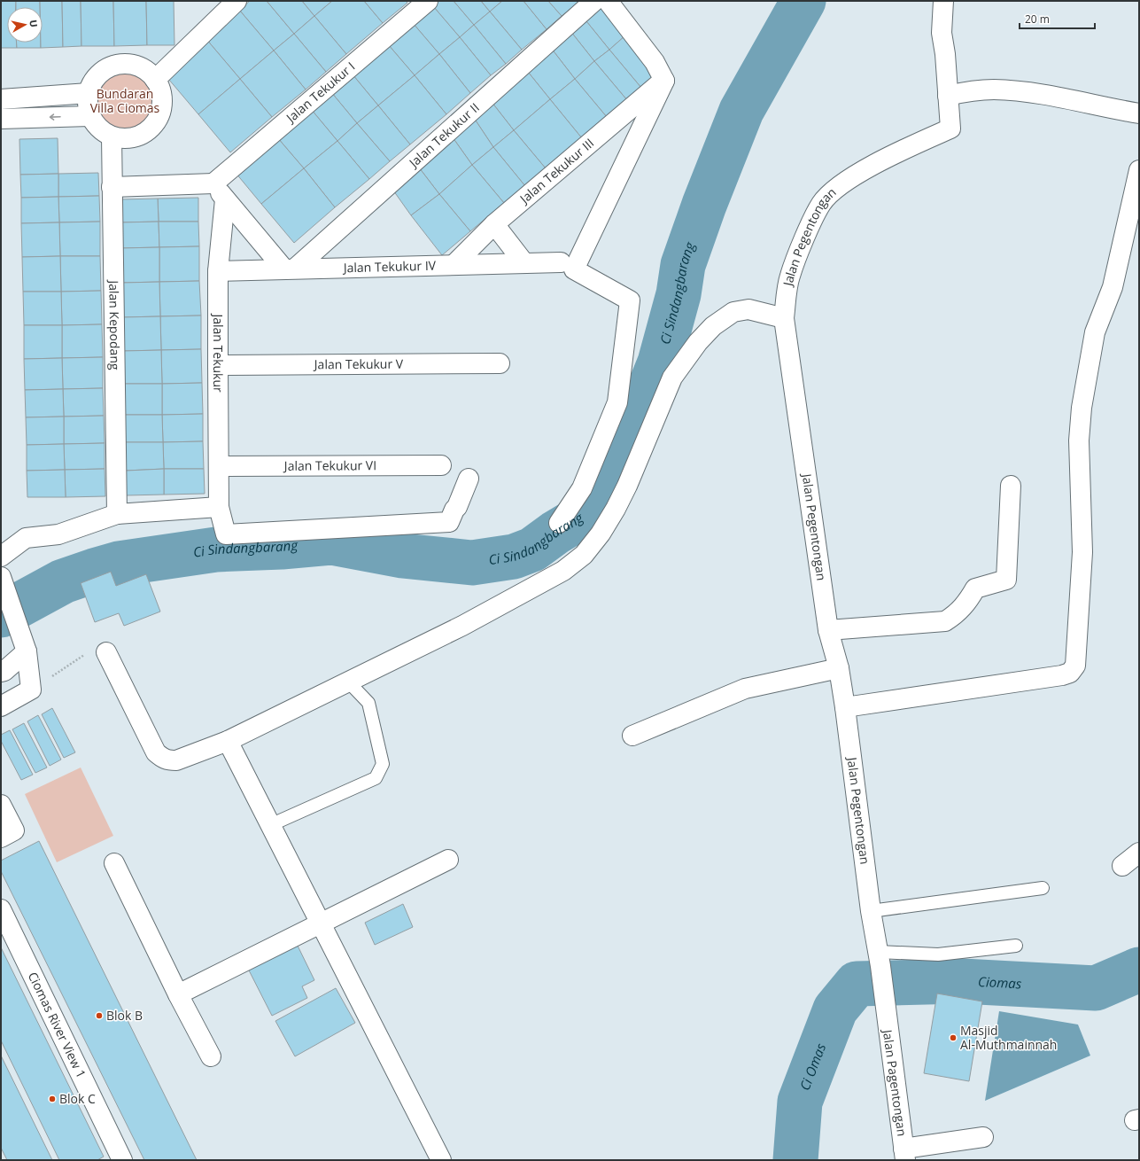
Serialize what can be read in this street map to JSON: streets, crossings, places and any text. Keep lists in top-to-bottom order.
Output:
{
  "streets": {
    "street": [
      "Jalan Tekukur I",
      "Jalan Tekukur II",
      "Jalan Tekukur III",
      "Jalan Pegentongan",
      "Jalan Tekukur IV",
      "Jalan Kepodang",
      "Jalan Tekukur",
      "Jalan Tekukur V",
      "Jalan Tekukur VI",
      "Ciomas River View 1",
      "Jalan Pagentongan"
    ]
  },
  "crossings": [
    ["Jalan Tekukur II", "Jalan Tekukur IV"],
    ["Jalan Tekukur III", "Jalan Tekukur IV"],
    ["Jalan Pegentongan", "Jalan Pagentongan"],
    ["Jalan Tekukur IV", "Jalan Tekukur"],
    ["Jalan Tekukur", "Jalan Tekukur V"],
    ["Jalan Tekukur", "Jalan Tekukur VI"]
  ],
  "water": ["Ci Sindangbarang", "Ciomas", "Ci Omas"],
  "parks": ["Bundaran Villa Ciomas"],
  "places": ["Blok B", "Masjid Al-Muthmainnah", "Blok C"],
  "scale_bar": "20 m",
  "north": "right"
}
